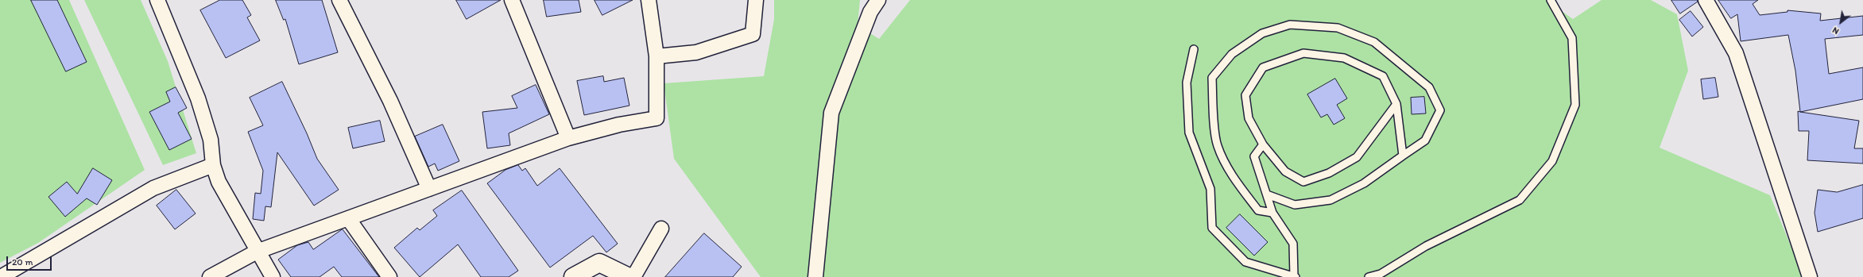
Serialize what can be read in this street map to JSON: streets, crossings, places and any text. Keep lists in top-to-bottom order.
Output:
{
  "scale_bar": "20 m",
  "north": "bottom left"
}
